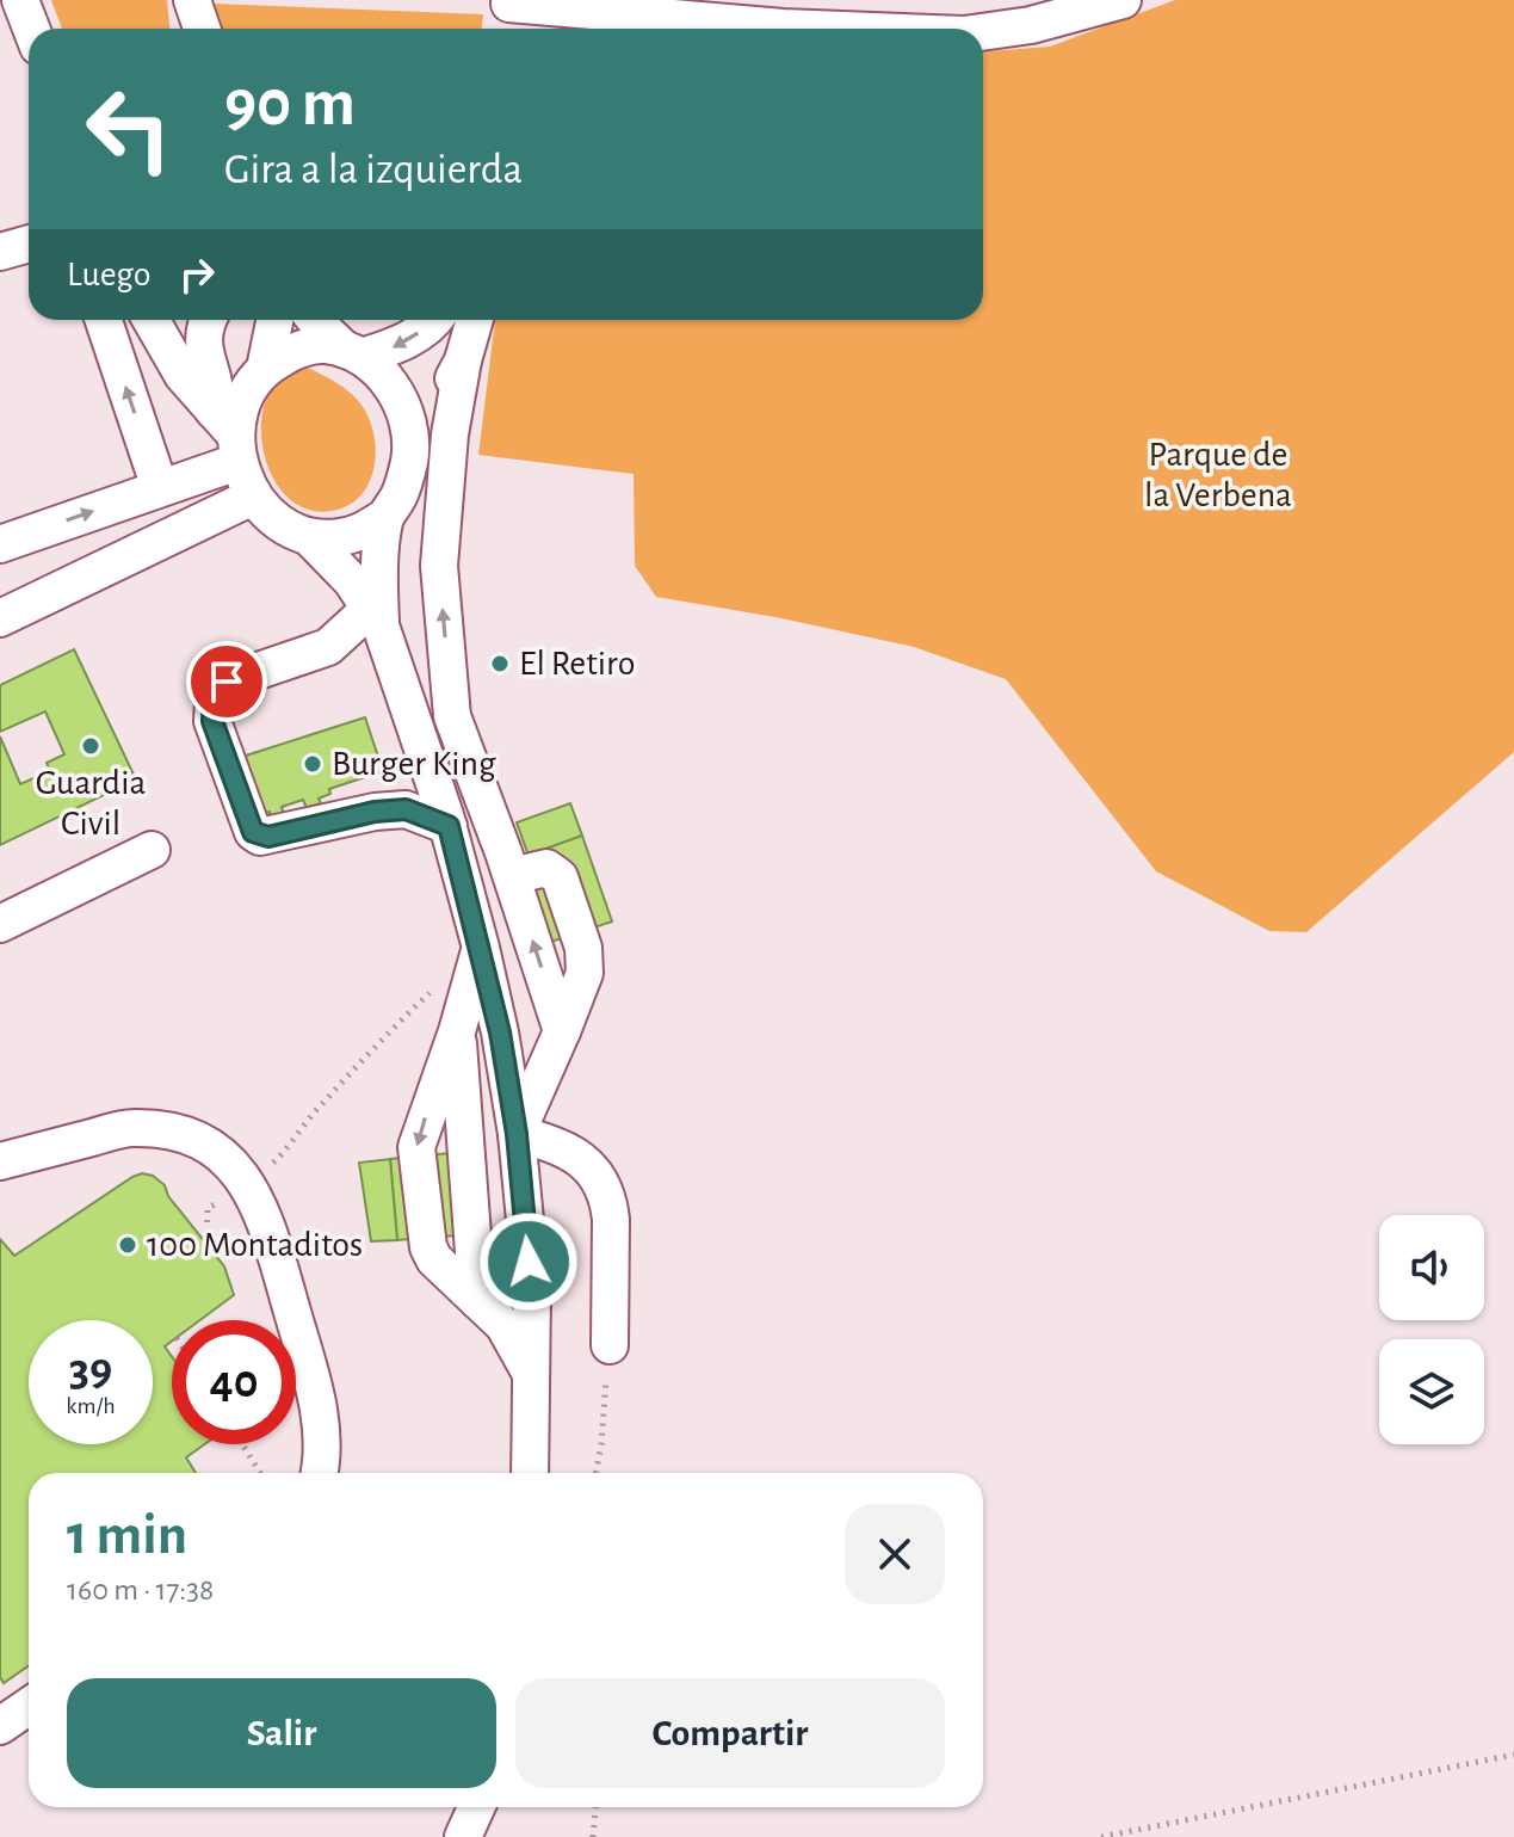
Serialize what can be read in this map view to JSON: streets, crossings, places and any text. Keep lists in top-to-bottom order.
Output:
{
  "parks": ["Parque de la Verbena"],
  "places": [
    "El Retiro",
    "Guardia Civil",
    "Burger King",
    "100 Montaditos"
  ],
  "page": {
    "turn": ["90 m", "Gira a la izquierda"],
    "then": "Luego",
    "speed": "39 km/h",
    "limit": "40",
    "heading": ["1 min", "160 m · 17:38"],
    "buttons": ["Salir", "Compartir"]
  }
}
